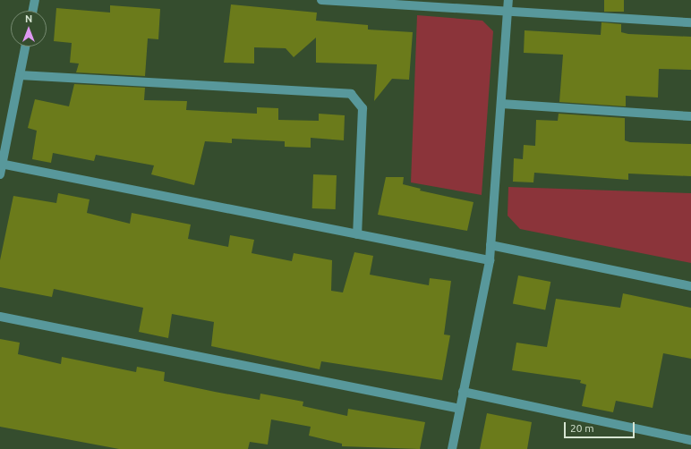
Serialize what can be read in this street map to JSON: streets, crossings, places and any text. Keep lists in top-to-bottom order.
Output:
{
  "scale_bar": "20 m",
  "north": "top"
}
